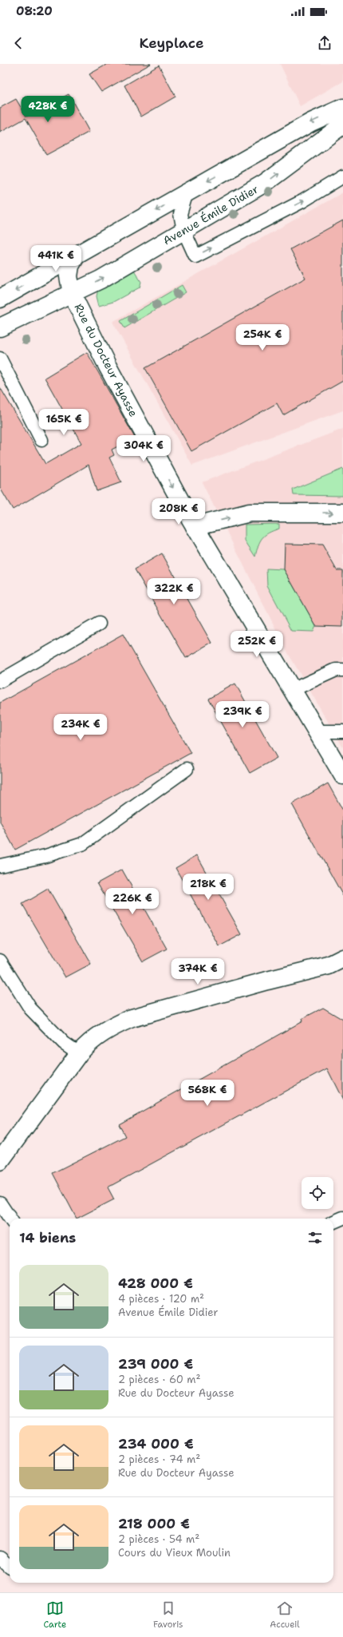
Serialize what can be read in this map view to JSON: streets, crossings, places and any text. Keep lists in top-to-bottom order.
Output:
{
  "streets": {
    "street": ["Avenue Émile Didier", "Rue du Docteur Ayasse"]
  },
  "crossings": [
    ["Avenue Émile Didier", "Rue du Docteur Ayasse"]
  ],
  "one_way": ["Rue du Docteur Ayasse"],
  "page": {
    "status": "08:20",
    "header": "Keyplace",
    "price": [
      "428K €",
      "441K €",
      "254K €",
      "165K €",
      "304K €",
      "208K €",
      "322K €",
      "252K €",
      "239K €",
      "234K €",
      "218K €",
      "226K €",
      "374K €",
      "568K €"
    ],
    "heading": "14 biens",
    "list": [
      {
        "name": "428 000 €",
        "note": "4 pièces · 120 m² · Avenue Émile Didier"
      },
      {
        "name": "239 000 €",
        "note": "2 pièces · 60 m² · Rue du Docteur Ayasse"
      },
      {
        "name": "234 000 €",
        "note": "2 pièces · 74 m² · Rue du Docteur Ayasse"
      },
      {
        "name": "218 000 €",
        "note": "2 pièces · 54 m² · Cours du Vieux Moulin"
      }
    ],
    "tabs": ["Carte", "Favoris", "Accueil"]
  }
}
